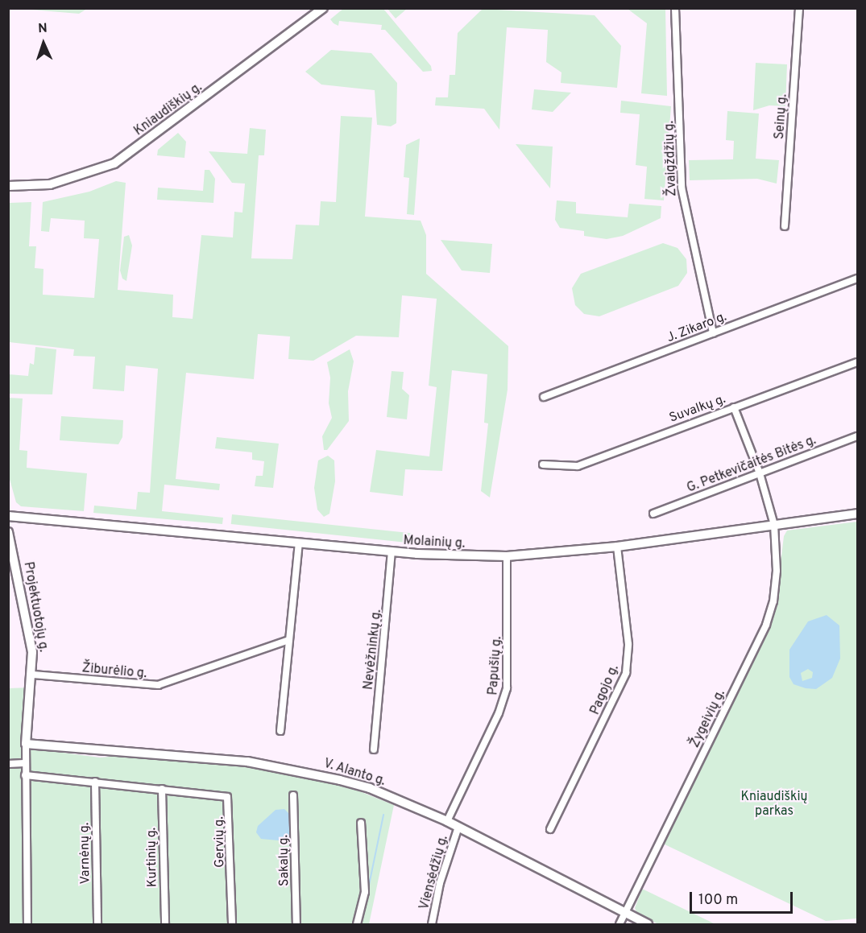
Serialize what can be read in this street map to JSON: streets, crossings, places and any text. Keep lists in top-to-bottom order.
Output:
{
  "streets": {
    "main road": [
      "Kniaudiškių g.",
      "Molainių g.",
      "Projektuotojų g.",
      "V. Alanto g."
    ],
    "street": [
      "Seinų g.",
      "Žvaigždžių g.",
      "J. Zikaro g.",
      "Suvalkų g.",
      "G. Petkevičaitės Bitės g.",
      "Nevėžninkų g.",
      "Papušių g.",
      "Žiburėlio g.",
      "Pagojo g.",
      "Žygeivių g.",
      "Gervių g.",
      "Varnėnų g.",
      "Kurtinių g.",
      "Sakalų g.",
      "Viensėdžių g."
    ]
  },
  "crossings": [
    ["Žvaigždžių g.", "J. Zikaro g."],
    ["Suvalkų g.", "Žygeivių g."],
    ["G. Petkevičaitės Bitės g.", "Žygeivių g."],
    ["Molainių g.", "Nevėžninkų g."],
    ["Molainių g.", "Papušių g."],
    ["Molainių g.", "Pagojo g."],
    ["Molainių g.", "Žygeivių g."],
    ["Projektuotojų g.", "Žiburėlio g."],
    ["Projektuotojų g.", "V. Alanto g."],
    ["Papušių g.", "V. Alanto g."],
    ["Žygeivių g.", "V. Alanto g."],
    ["V. Alanto g.", "Viensėdžių g."],
    ["Gervių g.", "Kurtinių g."]
  ],
  "parks": ["Kniaudiškių parkas"],
  "scale_bar": "100 m",
  "north": "top"
}
